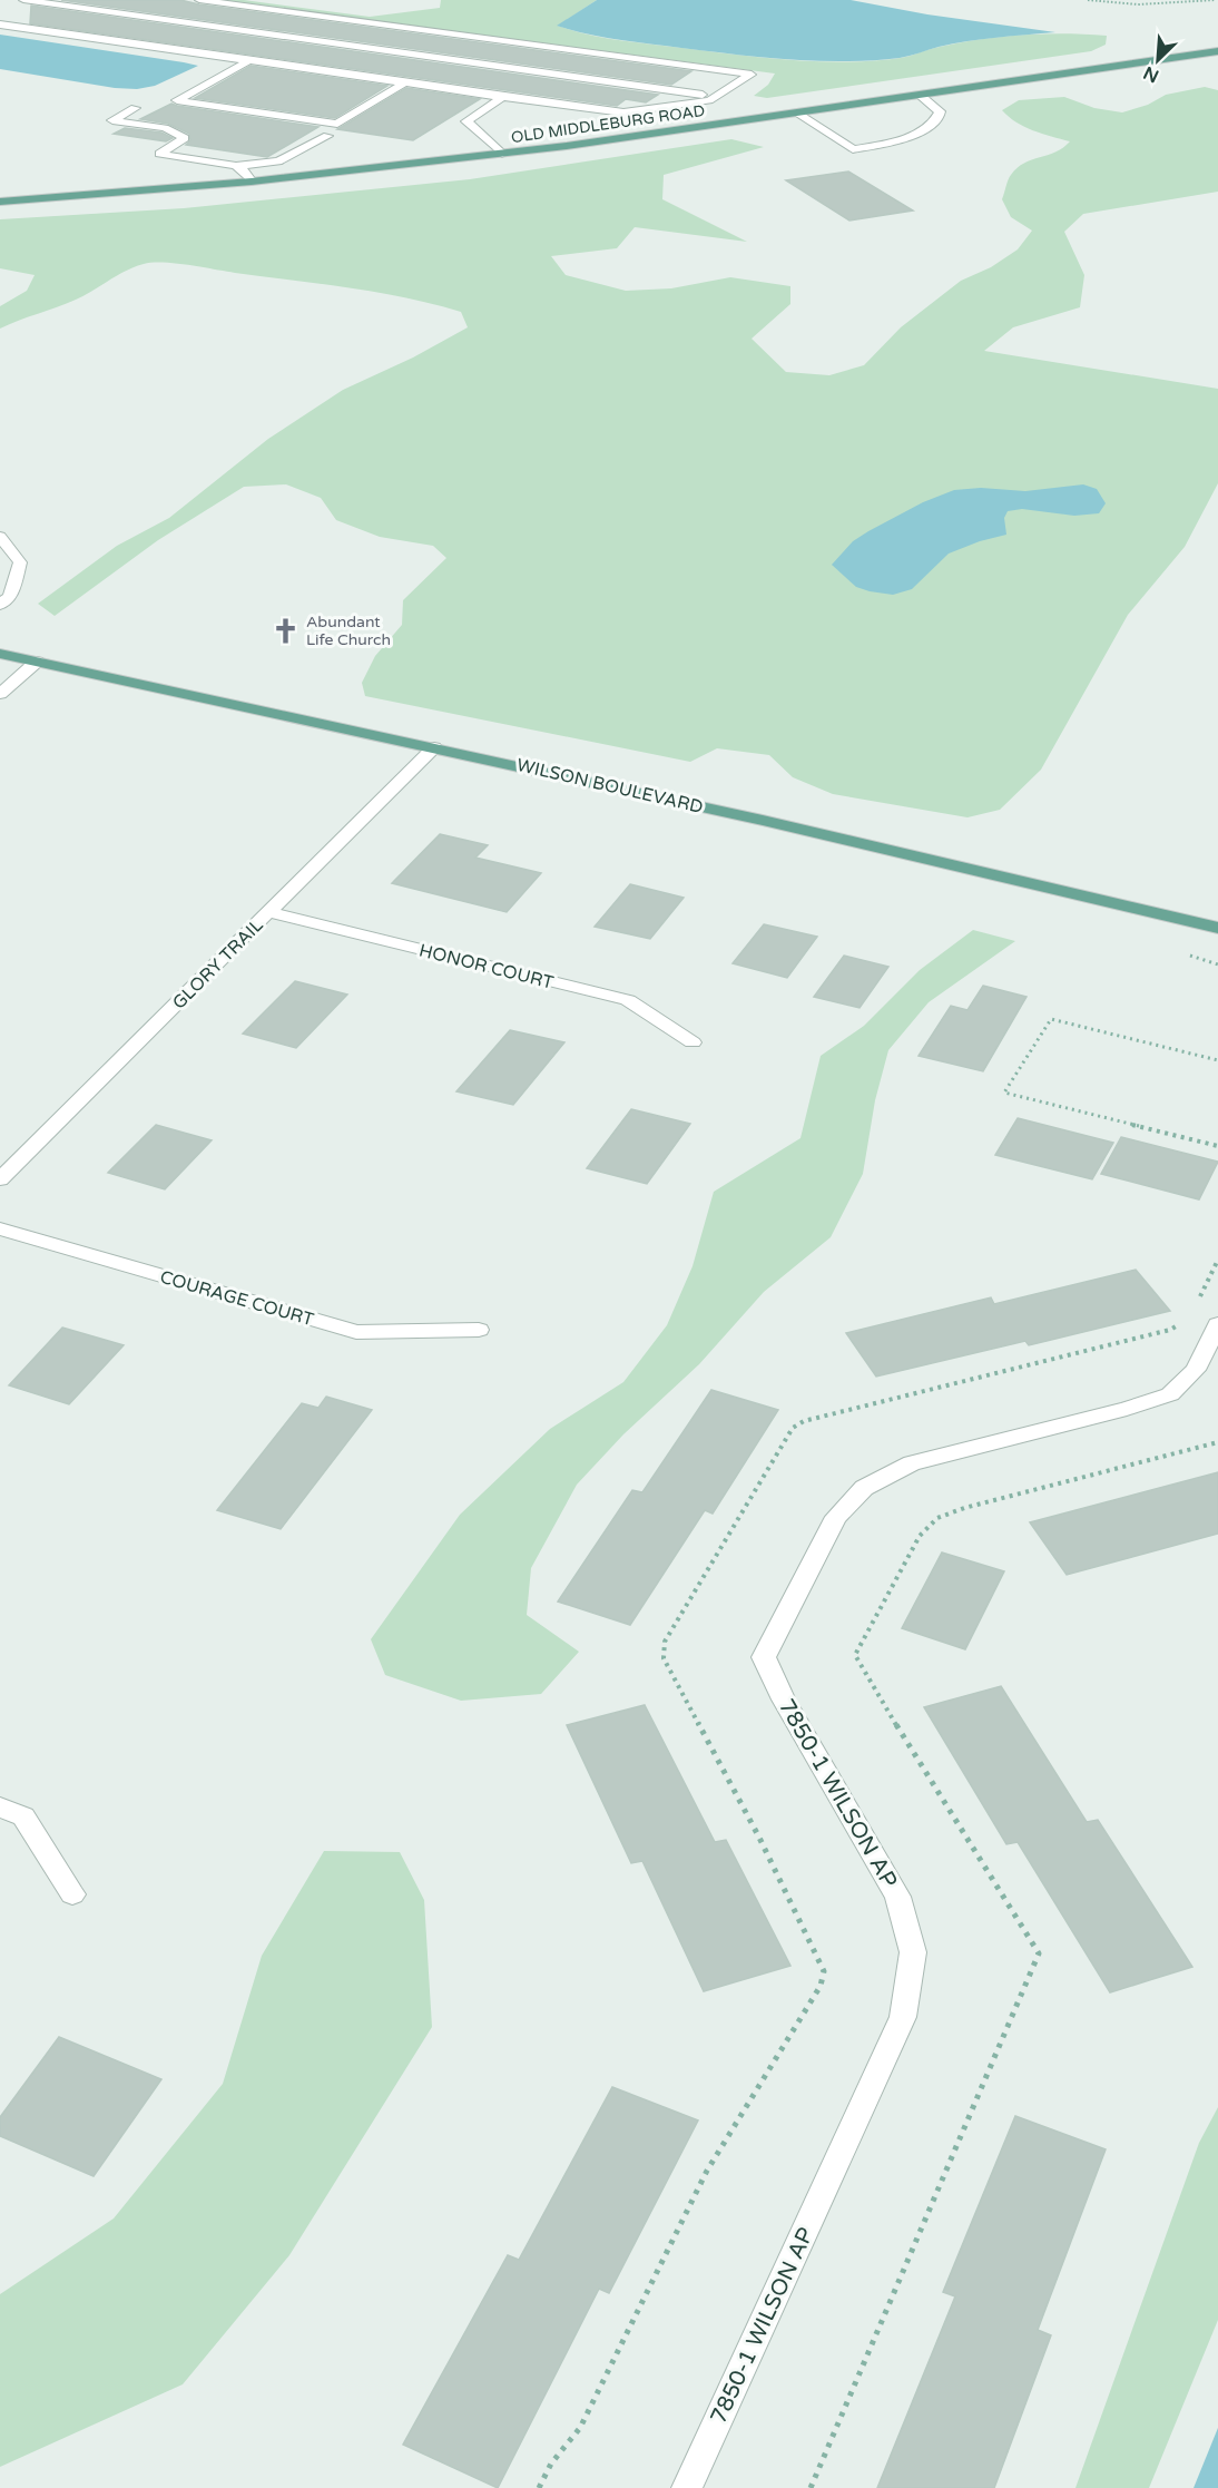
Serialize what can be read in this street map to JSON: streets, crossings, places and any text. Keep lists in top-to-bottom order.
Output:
{
  "streets": {
    "main road": ["OLD MIDDLEBURG ROAD", "WILSON BOULEVARD"],
    "street": [
      "GLORY TRAIL",
      "HONOR COURT",
      "COURAGE COURT",
      "7850-1 WILSON AP"
    ]
  },
  "crossings": [
    ["WILSON BOULEVARD", "GLORY TRAIL"],
    ["GLORY TRAIL", "HONOR COURT"]
  ],
  "places": {
    "church": ["Abundant Life Church"]
  },
  "north": "bottom left"
}
